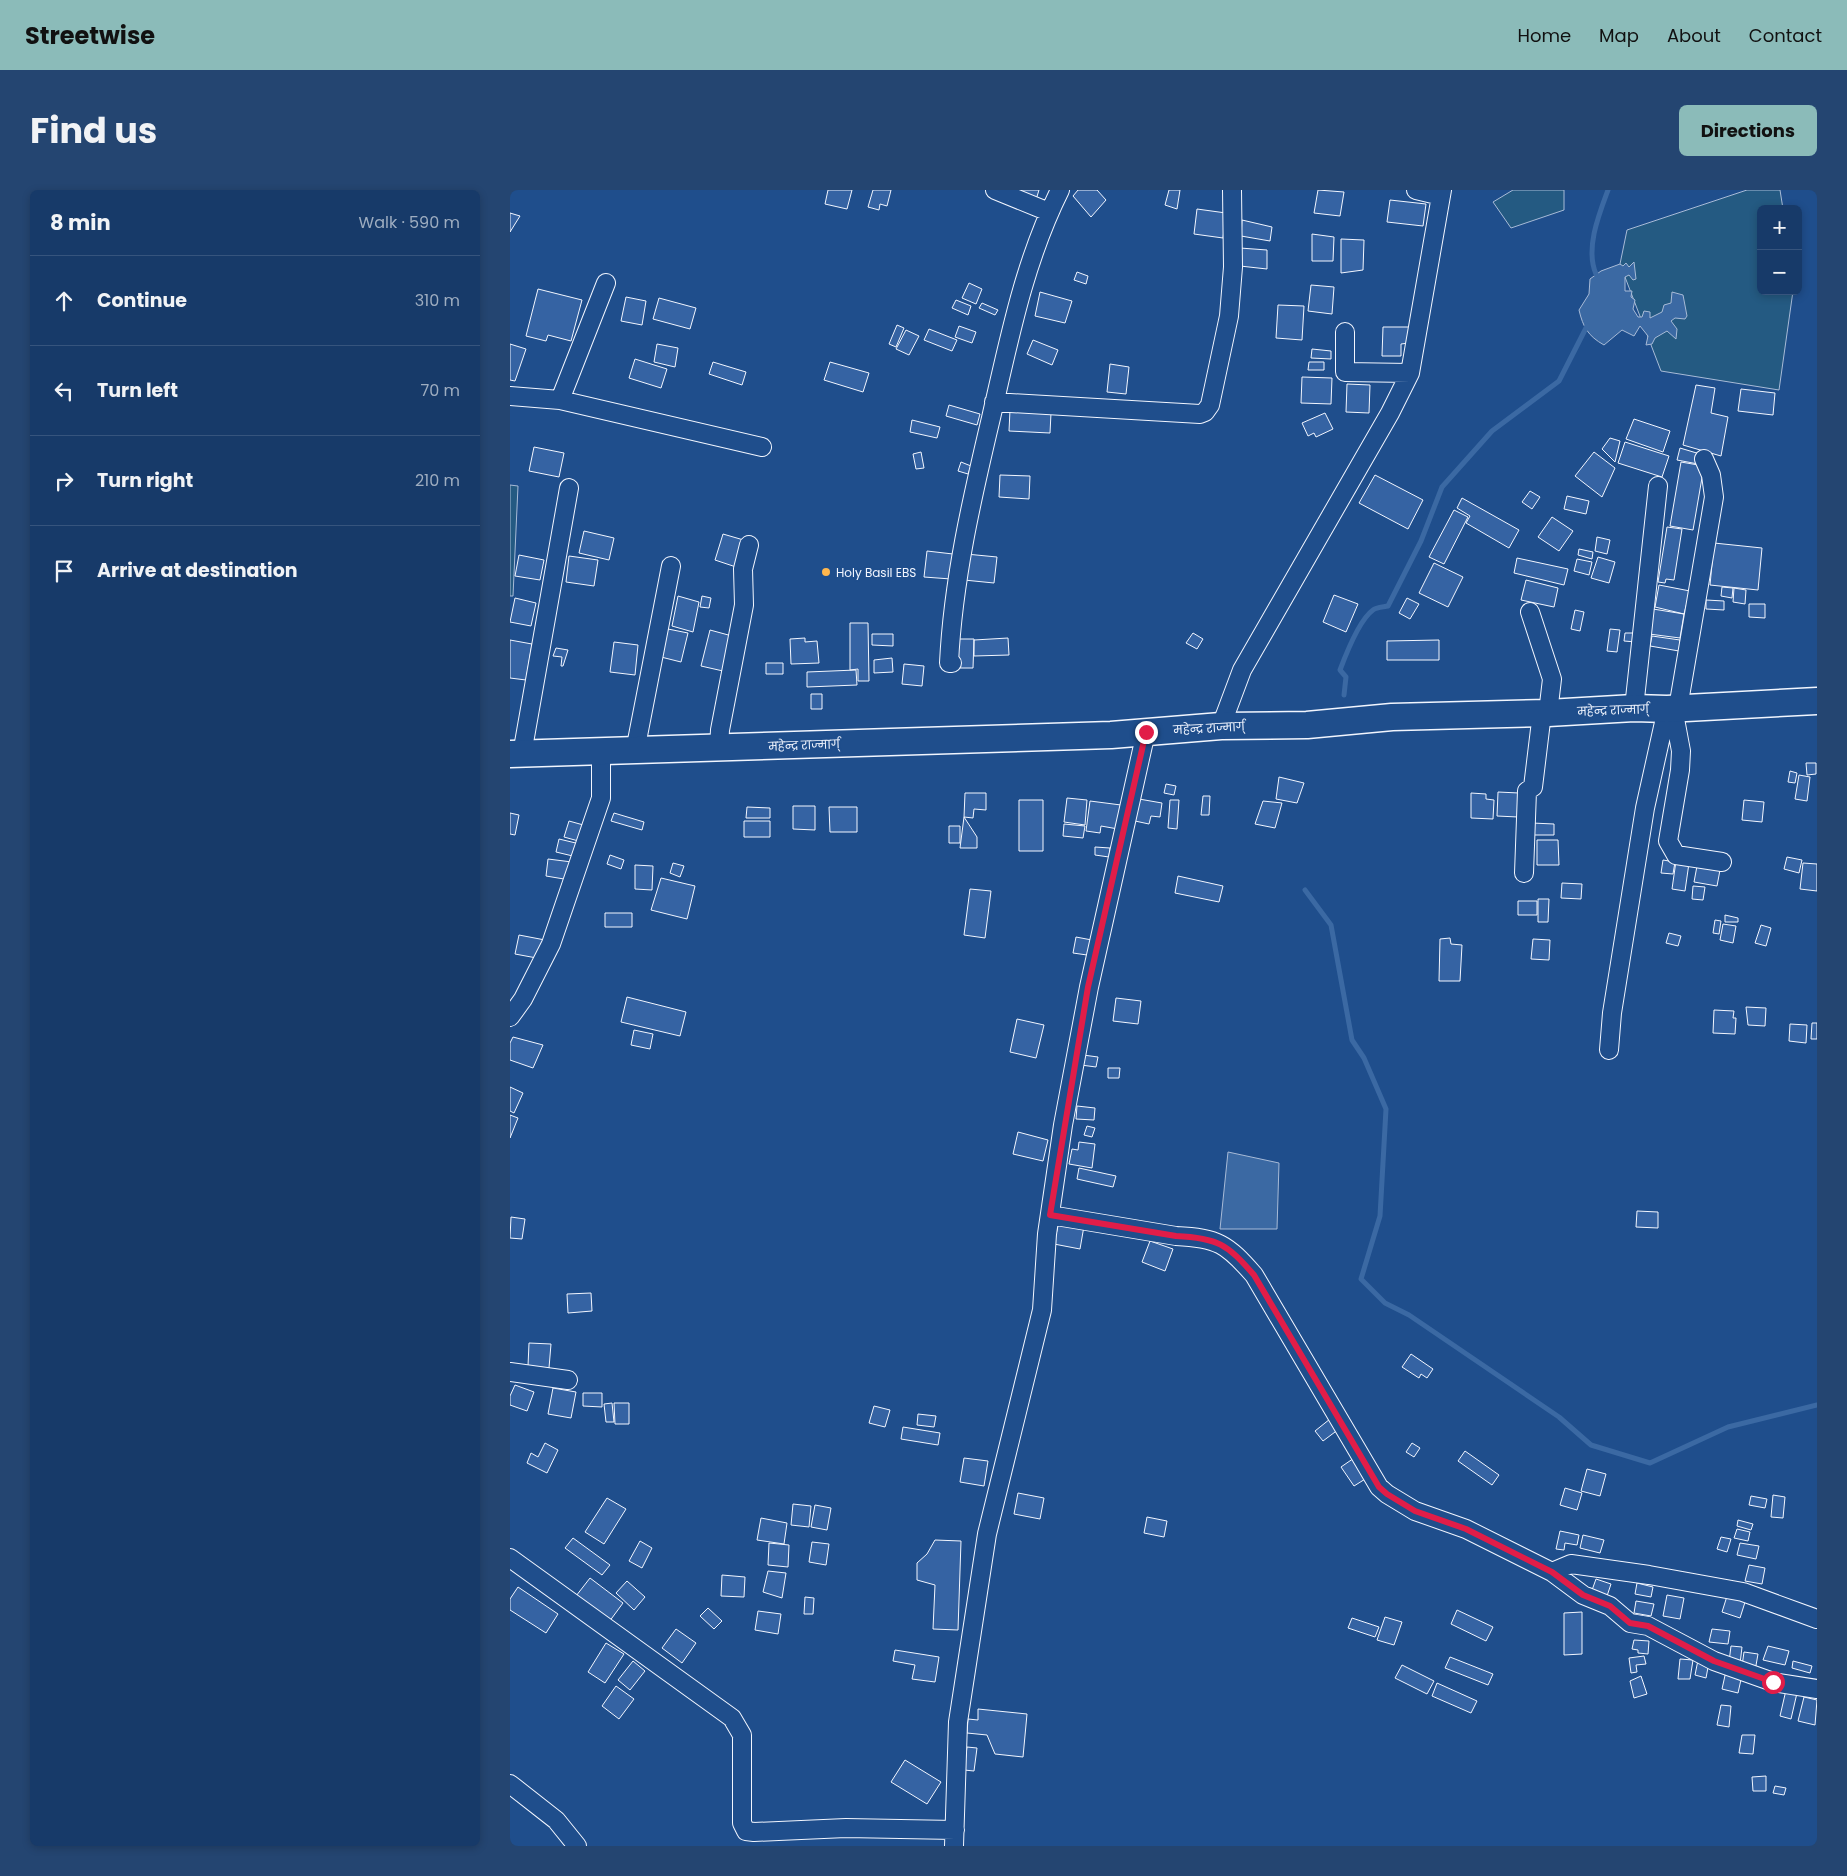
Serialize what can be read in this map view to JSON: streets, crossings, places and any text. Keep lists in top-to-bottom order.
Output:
{
  "streets": {
    "highway": ["महेन्द्र राज्मार्ग्"]
  },
  "places": ["Holy Basil EBS"],
  "page": {
    "header": "Streetwise",
    "nav": [
      "Home",
      "Map",
      "About",
      "Contact"
    ],
    "title": "Find us",
    "buttons": "Directions",
    "heading": ["8 min", "Walk · 590 m"],
    "map_buttons": ["+", "−"],
    "list": [
      ["Continue", "310 m"],
      ["Turn left", "70 m"],
      ["Turn right", "210 m"],
      "Arrive at destination"
    ]
  }
}
